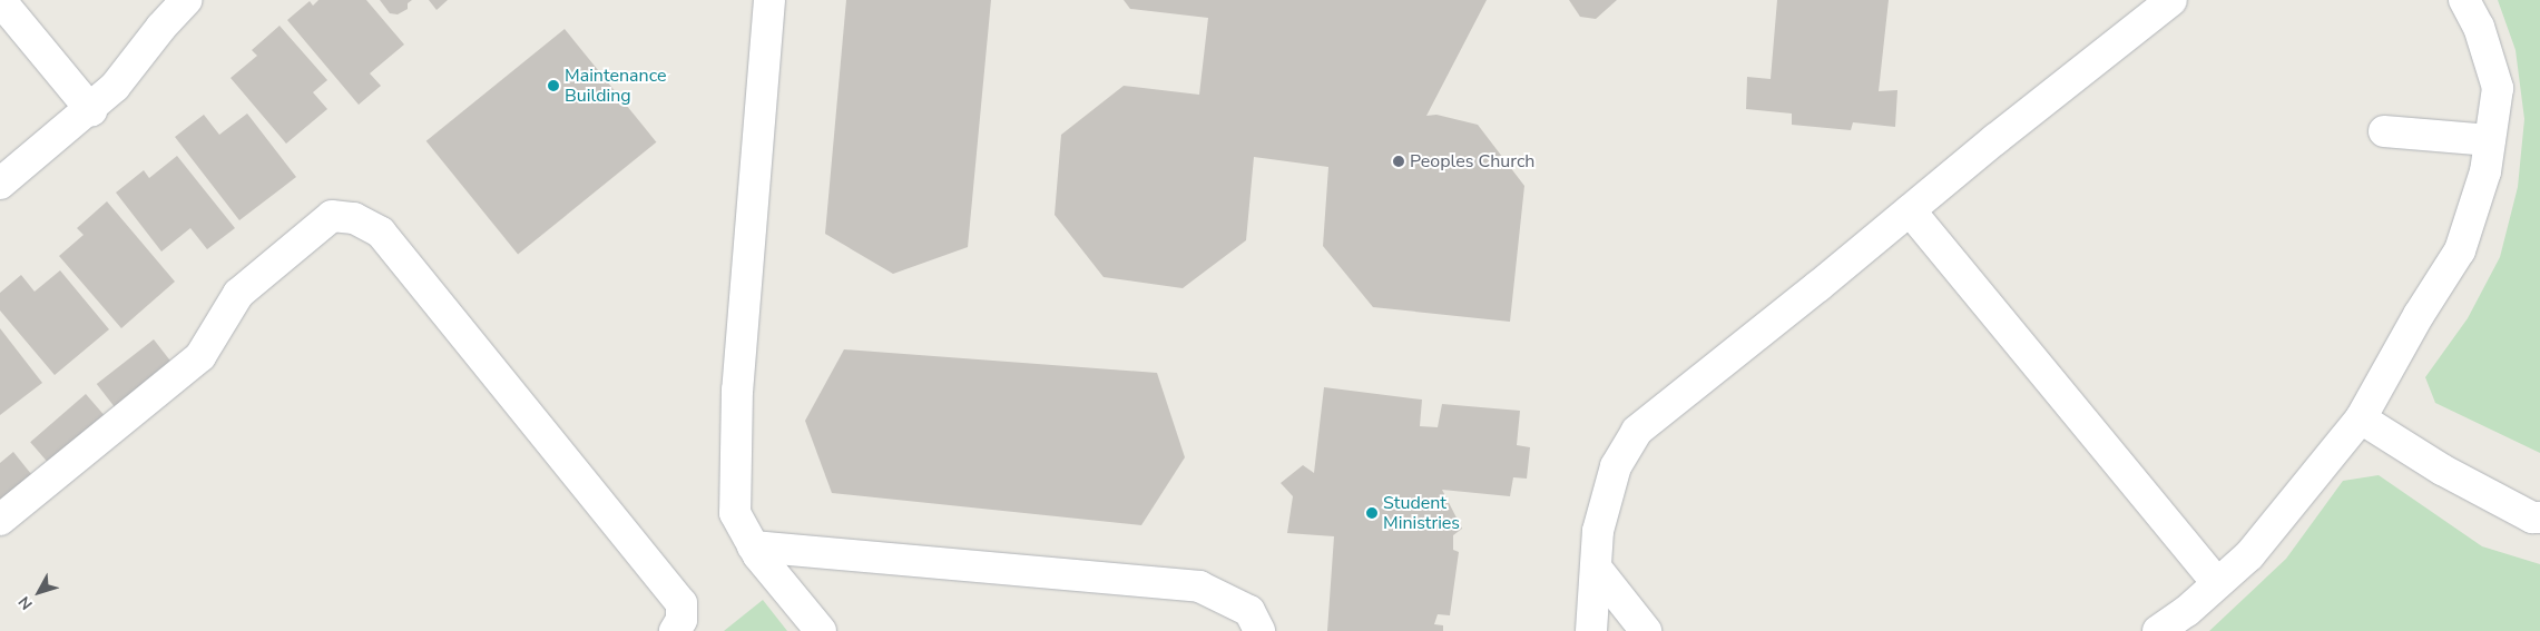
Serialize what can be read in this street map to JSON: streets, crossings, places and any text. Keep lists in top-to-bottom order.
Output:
{
  "places": ["Maintenance Building", "Peoples Church", "Student Ministries"],
  "north": "bottom left"
}
